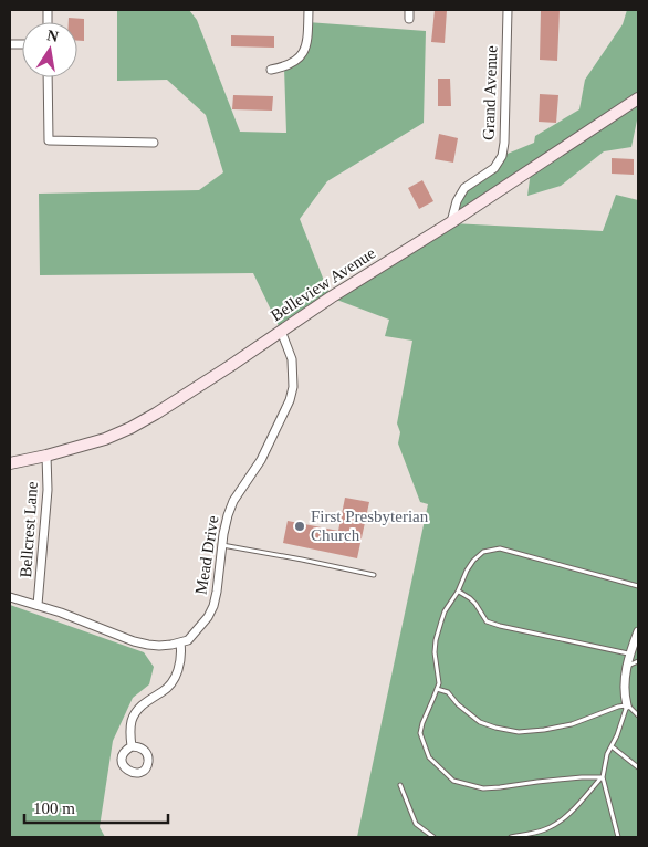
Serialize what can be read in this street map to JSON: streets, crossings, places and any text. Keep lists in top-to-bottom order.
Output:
{
  "streets": {
    "street": [
      "Grand Avenue",
      "Belleview Avenue",
      "Bellcrest Lane",
      "Mead Drive"
    ]
  },
  "crossings": [
    ["Grand Avenue", "Belleview Avenue"],
    ["Belleview Avenue", "Bellcrest Lane"],
    ["Belleview Avenue", "Mead Drive"]
  ],
  "places": ["First Presbyterian Church"],
  "scale_bar": "100 m",
  "north": "top"
}
